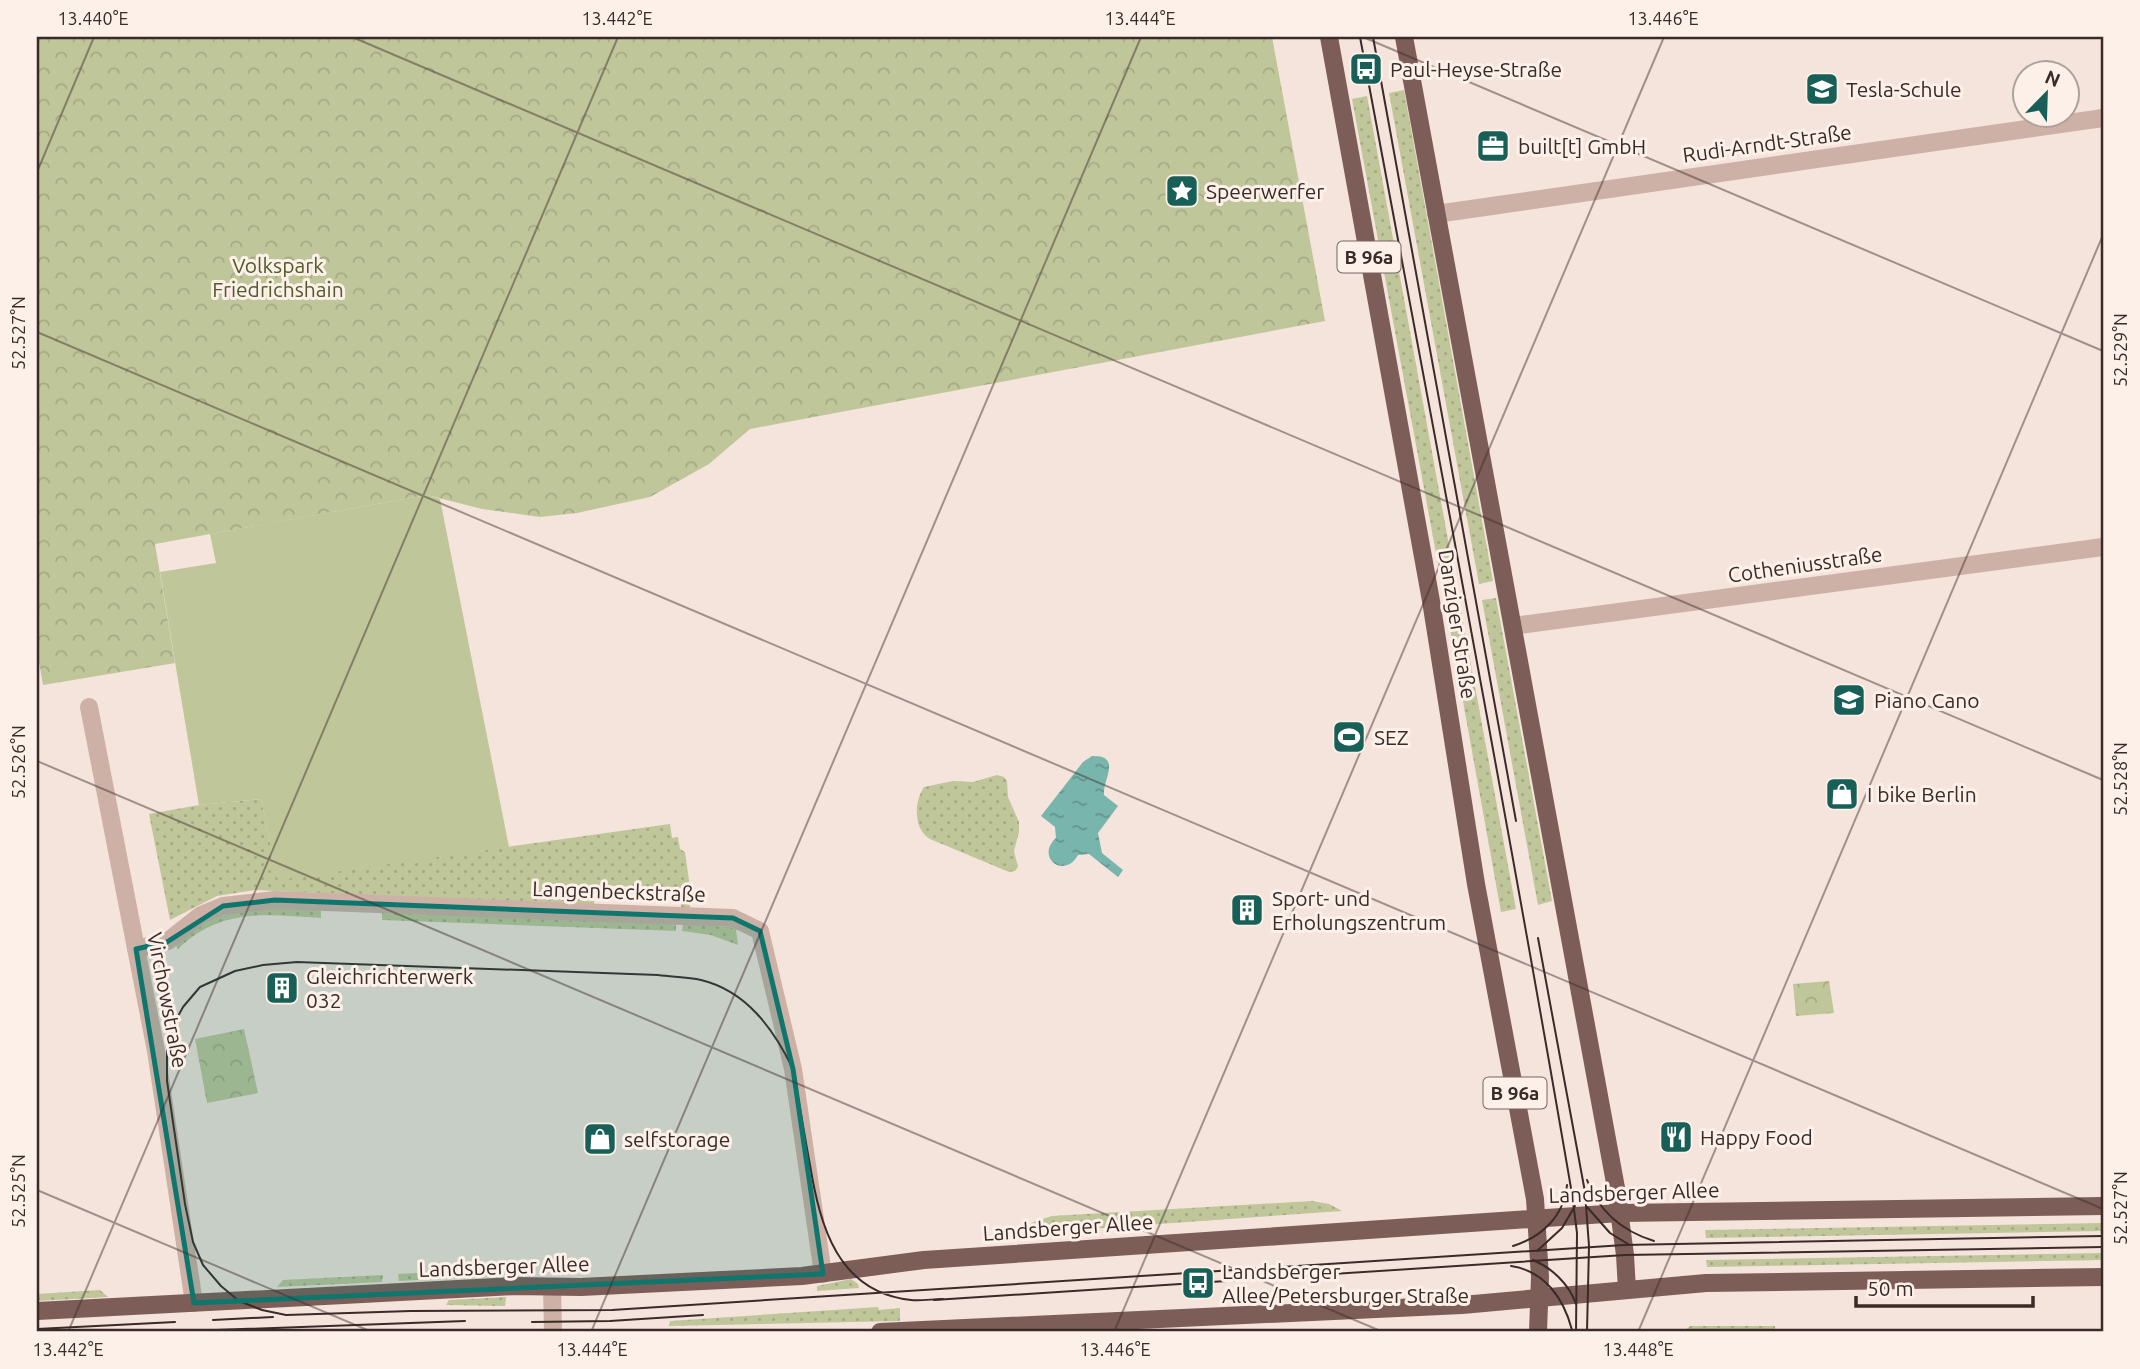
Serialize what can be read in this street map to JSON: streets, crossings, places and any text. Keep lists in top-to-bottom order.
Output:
{
  "streets": {
    "main road": ["B 96a", "Danziger Straße", "Landsberger Allee"],
    "street": [
      "Rudi-Arndt-Straße",
      "Cotheniusstraße",
      "Langenbeckstraße",
      "Virchowstraße"
    ]
  },
  "crossings": [
    ["B 96a", "Danziger Straße"],
    ["B 96a", "Landsberger Allee"],
    ["Danziger Straße", "Landsberger Allee"],
    ["Langenbeckstraße", "Virchowstraße"],
    ["Langenbeckstraße", "Landsberger Allee"],
    ["Virchowstraße", "Landsberger Allee"]
  ],
  "parks": ["Volkspark Friedrichshain"],
  "places": {
    "bus stop": ["Paul-Heyse-Straße", "Landsberger Allee/Petersburger Straße"],
    "school or university": ["Tesla-Schule", "Piano Cano"],
    "office": ["built[t] GmbH"],
    "place": ["Speerwerfer"],
    "sports": ["SEZ"],
    "shop": ["I bike Berlin", "selfstorage"],
    "building": ["Sport- und Erholungszentrum", "Gleichrichterwerk 032"],
    "restaurant": ["Happy Food"]
  },
  "scale_bar": "50 m",
  "north": "top right",
  "coordinates": [
    "13.440°E",
    "13.442°E",
    "13.444°E",
    "13.446°E",
    "52.527°N",
    "52.529°N",
    "52.526°N",
    "52.528°N",
    "52.525°N",
    "13.448°E"
  ]
}
